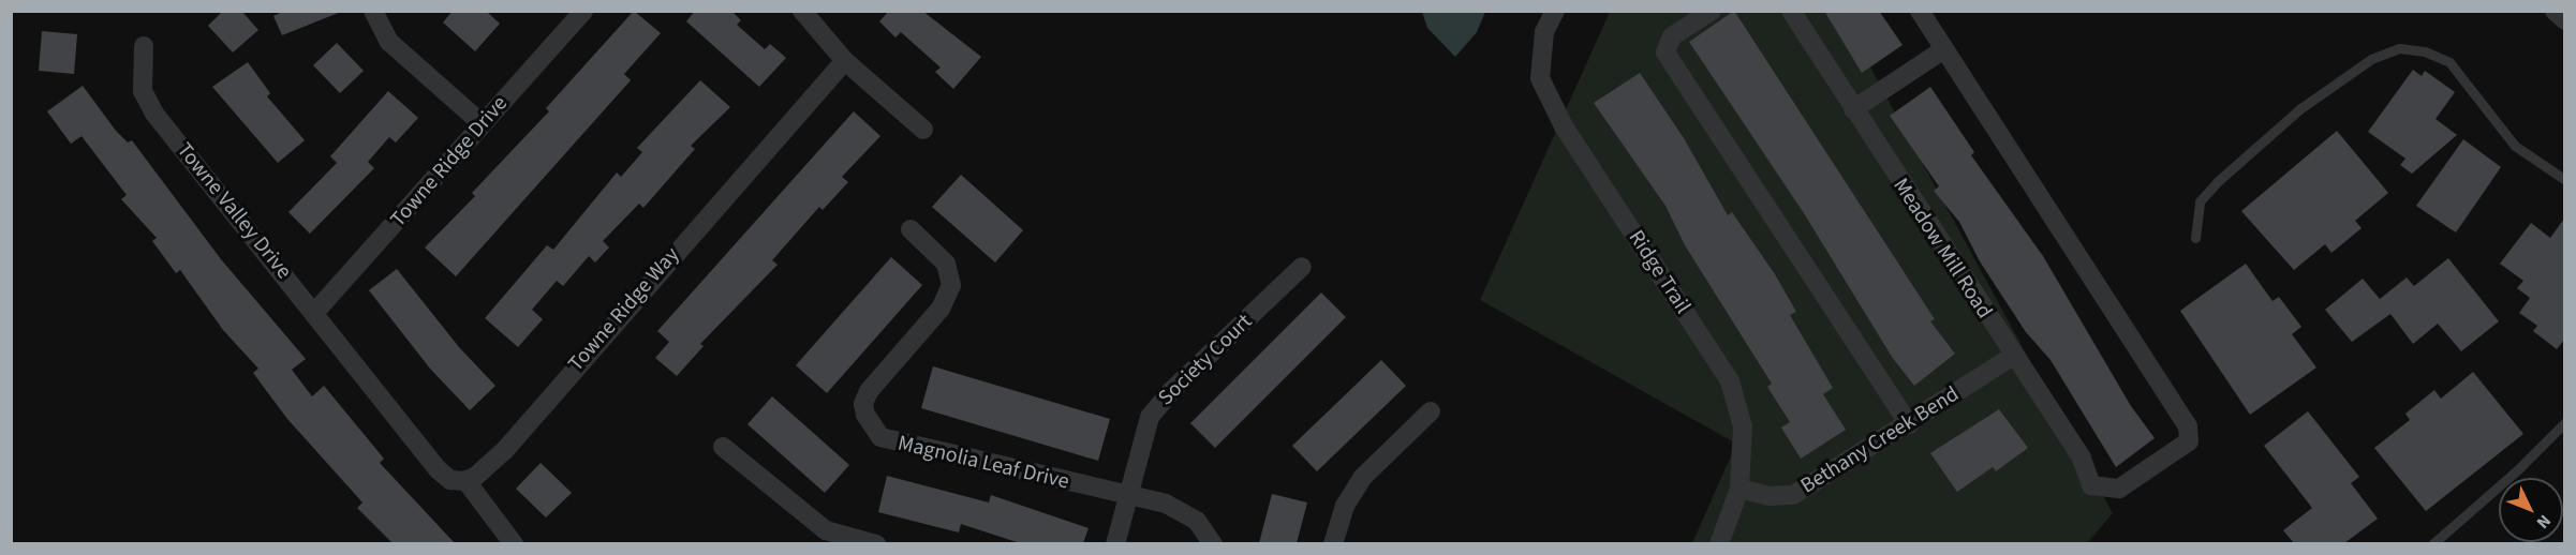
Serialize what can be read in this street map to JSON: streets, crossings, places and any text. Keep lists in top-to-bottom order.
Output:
{
  "streets": {
    "street": [
      "Towne Ridge Drive",
      "Towne Valley Drive",
      "Meadow Mill Road",
      "Ridge Trail",
      "Towne Ridge Way",
      "Society Court",
      "Bethany Creek Bend",
      "Magnolia Leaf Drive"
    ]
  },
  "crossings": [
    ["Towne Ridge Drive", "Towne Valley Drive"],
    ["Towne Valley Drive", "Towne Ridge Way"],
    ["Meadow Mill Road", "Bethany Creek Bend"],
    ["Ridge Trail", "Bethany Creek Bend"],
    ["Society Court", "Magnolia Leaf Drive"]
  ],
  "north": "bottom right"
}
